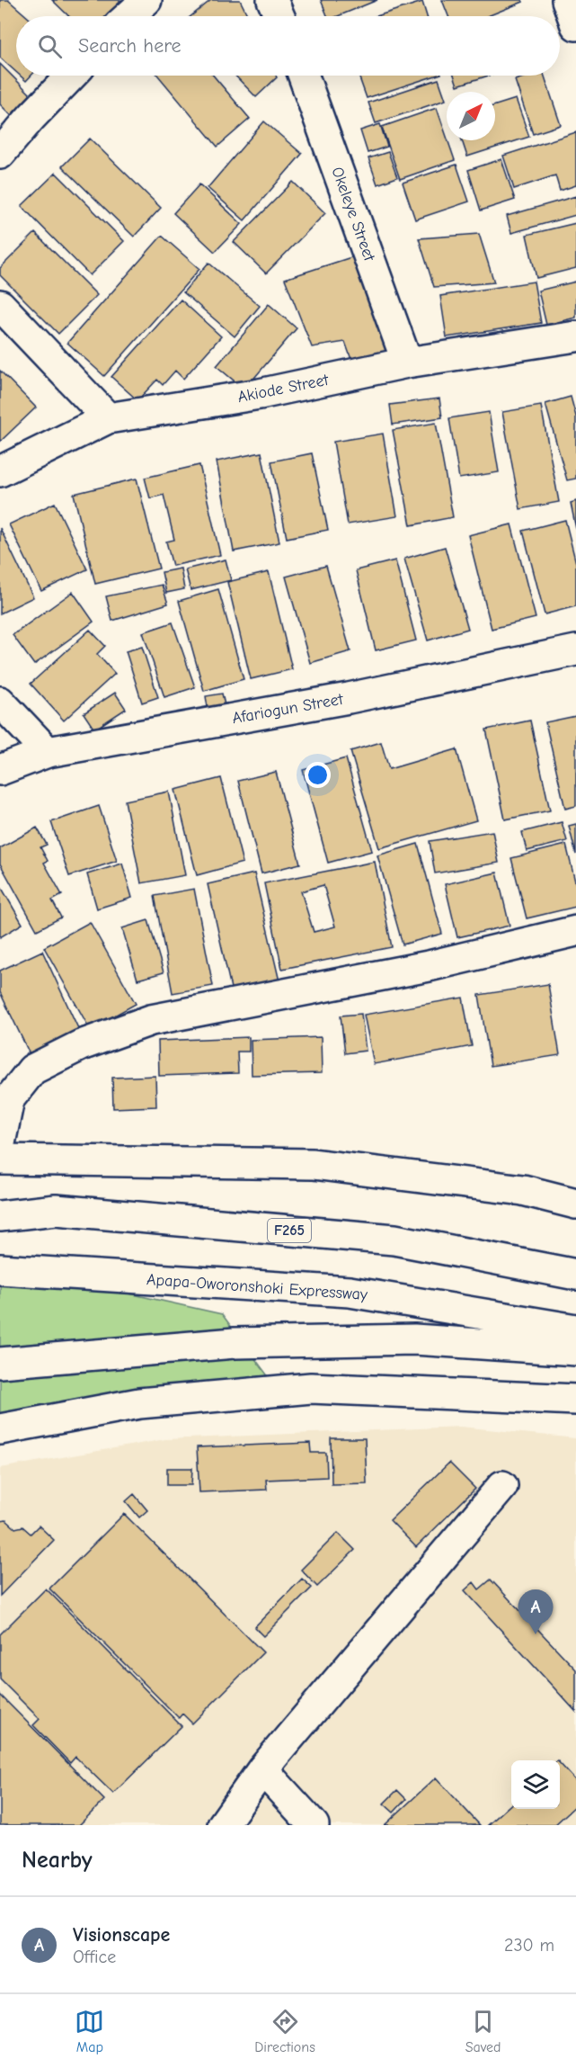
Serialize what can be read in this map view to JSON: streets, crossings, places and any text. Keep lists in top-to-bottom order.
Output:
{
  "streets": {
    "main road": [
      "Okeleye Street",
      "Akiode Street",
      "Afariogun Street",
      "F265",
      "Apapa-Oworonshoki Expressway"
    ]
  },
  "crossings": [
    ["Okeleye Street", "Akiode Street"]
  ],
  "north": "top right",
  "page": {
    "search": "Search here",
    "pins": "A",
    "heading": "Nearby",
    "list": [
      {
        "mark": "A",
        "name": "Visionscape",
        "note": "Office",
        "value": "230 m"
      }
    ],
    "nav": ["Map", "Directions", "Saved"]
  }
}
